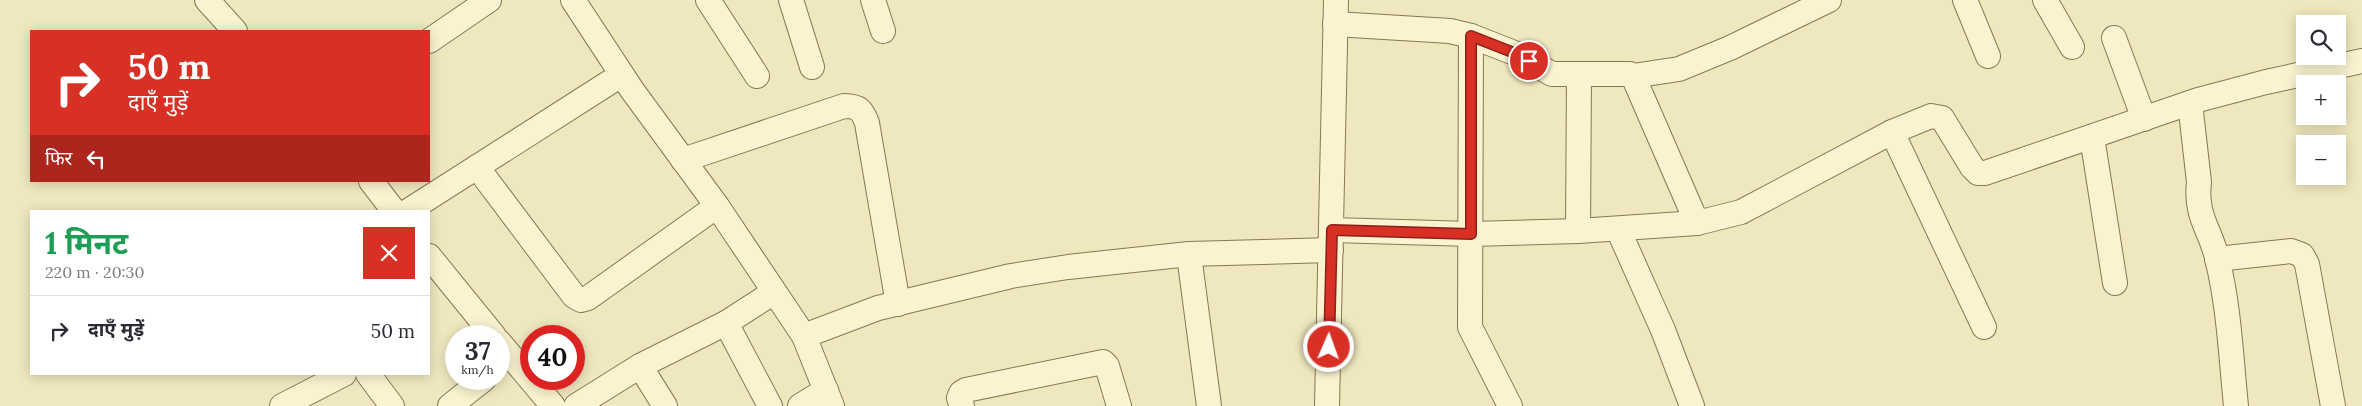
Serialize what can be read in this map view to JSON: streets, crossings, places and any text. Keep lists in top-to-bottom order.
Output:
{
  "page": {
    "map_buttons": ["+", "−"],
    "turn": ["50 m", "दाएँ मुड़ें"],
    "then": "फिर",
    "heading": ["1 मिनट", "220 m · 20:30"],
    "list": [
      {
        "name": "दाएँ मुड़ें",
        "value": "50 m"
      }
    ],
    "speed": "37 km/h",
    "limit": "40"
  }
}
